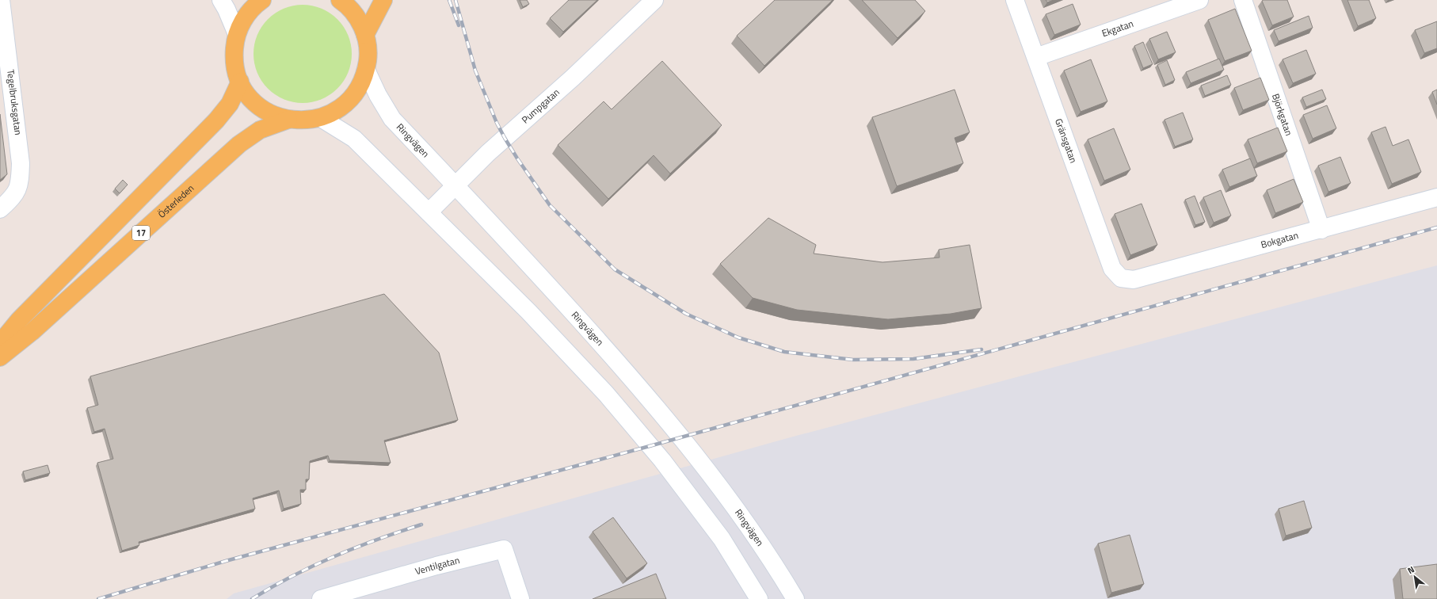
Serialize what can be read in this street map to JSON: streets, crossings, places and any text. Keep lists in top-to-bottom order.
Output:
{
  "streets": {
    "main road": ["Österleden", "17"],
    "street": [
      "Ekgatan",
      "Tegelbruksgatan",
      "Pumpgatan",
      "Björkgatan",
      "Ringvägen",
      "Gränsgatan",
      "Bokgatan",
      "Ventilgatan"
    ]
  },
  "crossings": [
    ["Ekgatan", "Gränsgatan"],
    ["Pumpgatan", "Ringvägen"],
    ["Björkgatan", "Bokgatan"],
    ["Ringvägen", "17"],
    ["Gränsgatan", "Bokgatan"],
    ["Österleden", "17"]
  ],
  "north": "top left"
}
